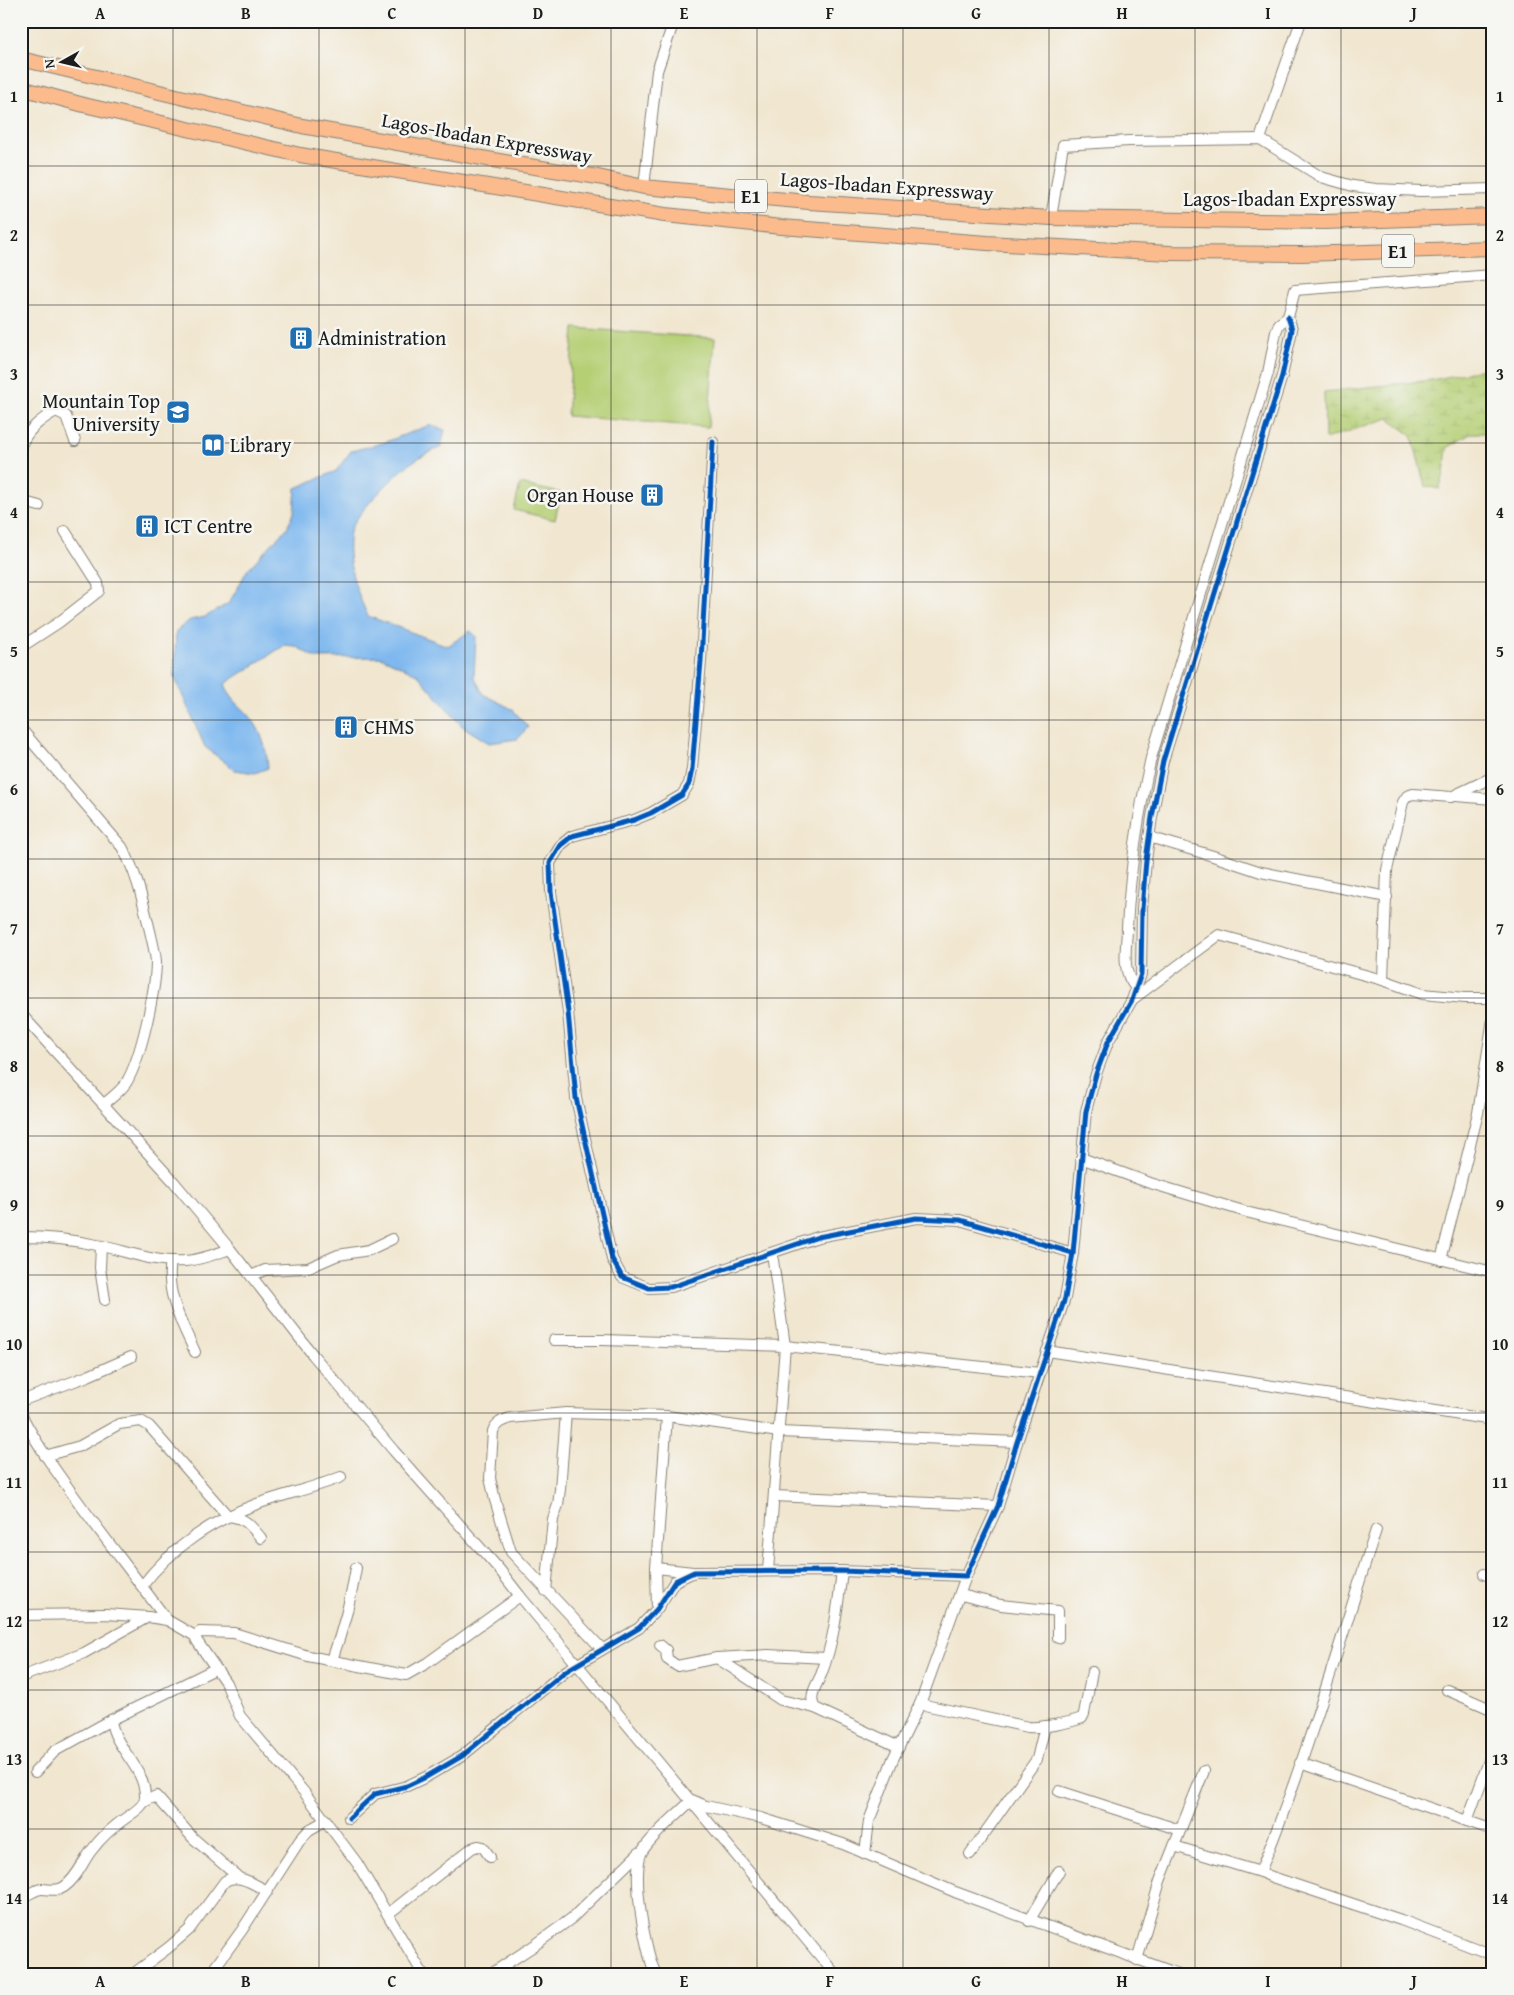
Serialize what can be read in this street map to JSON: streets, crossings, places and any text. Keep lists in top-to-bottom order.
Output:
{
  "streets": {
    "highway": ["Lagos-Ibadan Expressway", "E1"]
  },
  "places": {
    "building": [
      "Administration",
      "Organ House",
      "ICT Centre",
      "CHMS"
    ],
    "school or university": ["Mountain Top University"],
    "library": ["Library"]
  },
  "north": "left",
  "grid": {
    "columns": [
      "A",
      "B",
      "C",
      "D",
      "E",
      "F",
      "G",
      "H",
      "I",
      "J"
    ],
    "rows": [
      "1",
      "2",
      "3",
      "4",
      "5",
      "6",
      "7",
      "8",
      "9",
      "10",
      "11",
      "12",
      "13",
      "14"
    ]
  }
}
